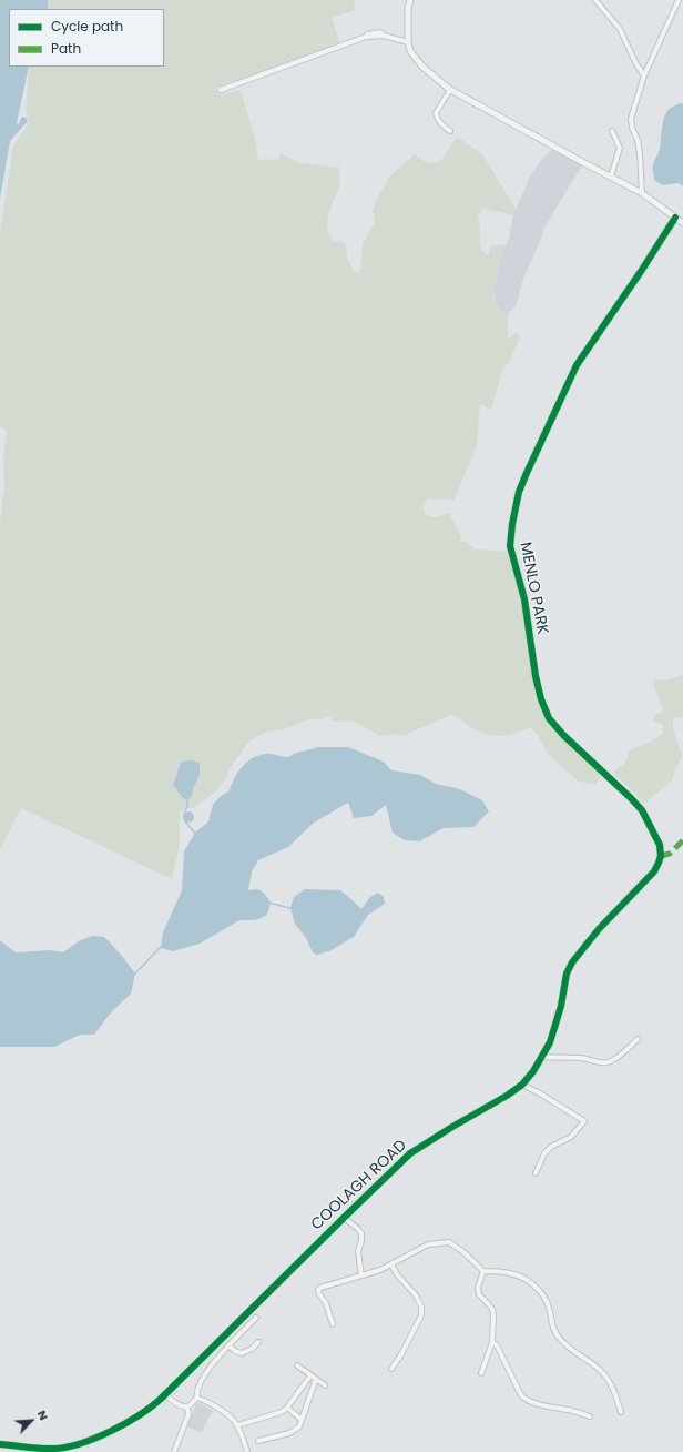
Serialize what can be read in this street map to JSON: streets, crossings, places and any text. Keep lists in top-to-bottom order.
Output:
{
  "streets": {
    "street": ["MENLO PARK", "COOLAGH ROAD"]
  },
  "crossings": [
    ["MENLO PARK", "COOLAGH ROAD"]
  ],
  "legend": ["Cycle path", "Path"],
  "north": "top right"
}
